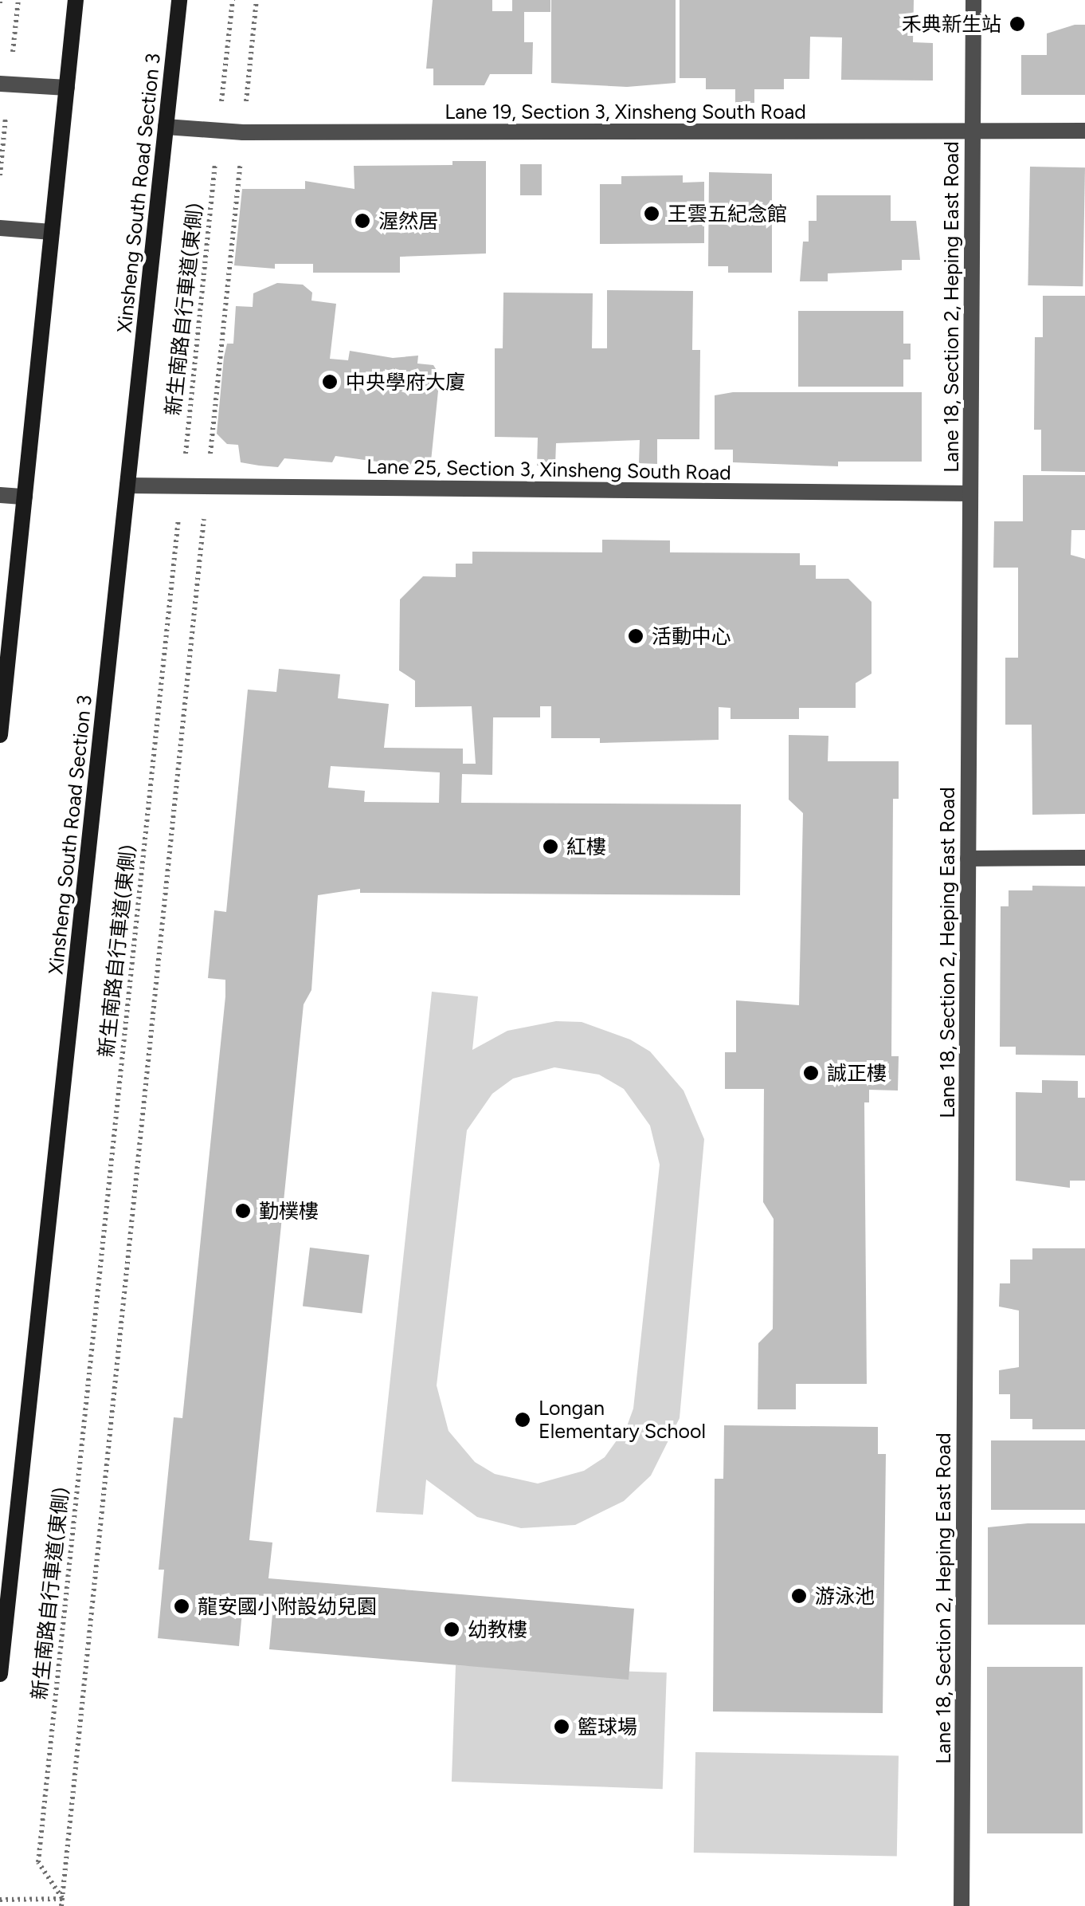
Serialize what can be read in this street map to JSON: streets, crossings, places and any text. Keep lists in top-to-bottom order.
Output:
{
  "streets": {
    "main road": ["Xinsheng South Road Section 3"],
    "lane": ["Lane 19, Section 3, Xinsheng South Road", "Lane 18, Section 2, Heping East Road", "Lane 25, Section 3, Xinsheng South Road"],
    "path": ["新生南路自行車道(東側)"]
  },
  "crossings": [
    ["Lane 19, Section 3, Xinsheng South Road", "Xinsheng South Road Section 3"],
    ["Lane 19, Section 3, Xinsheng South Road", "Lane 18, Section 2, Heping East Road"],
    ["Lane 19, Section 3, Xinsheng South Road", "新生南路自行車道(東側)"],
    ["Xinsheng South Road Section 3", "Lane 25, Section 3, Xinsheng South Road"],
    ["Lane 18, Section 2, Heping East Road", "Lane 25, Section 3, Xinsheng South Road"],
    ["新生南路自行車道(東側)", "Lane 25, Section 3, Xinsheng South Road"]
  ],
  "places": [
    "禾典新生站",
    "王雲五紀念館",
    "渥然居",
    "中央學府大廈",
    "活動中心",
    "紅樓",
    "誠正樓",
    "勤樸樓",
    "Longan Elementary School",
    "游泳池",
    "龍安國小附設幼兒園",
    "幼教樓",
    "籃球場"
  ]
}
